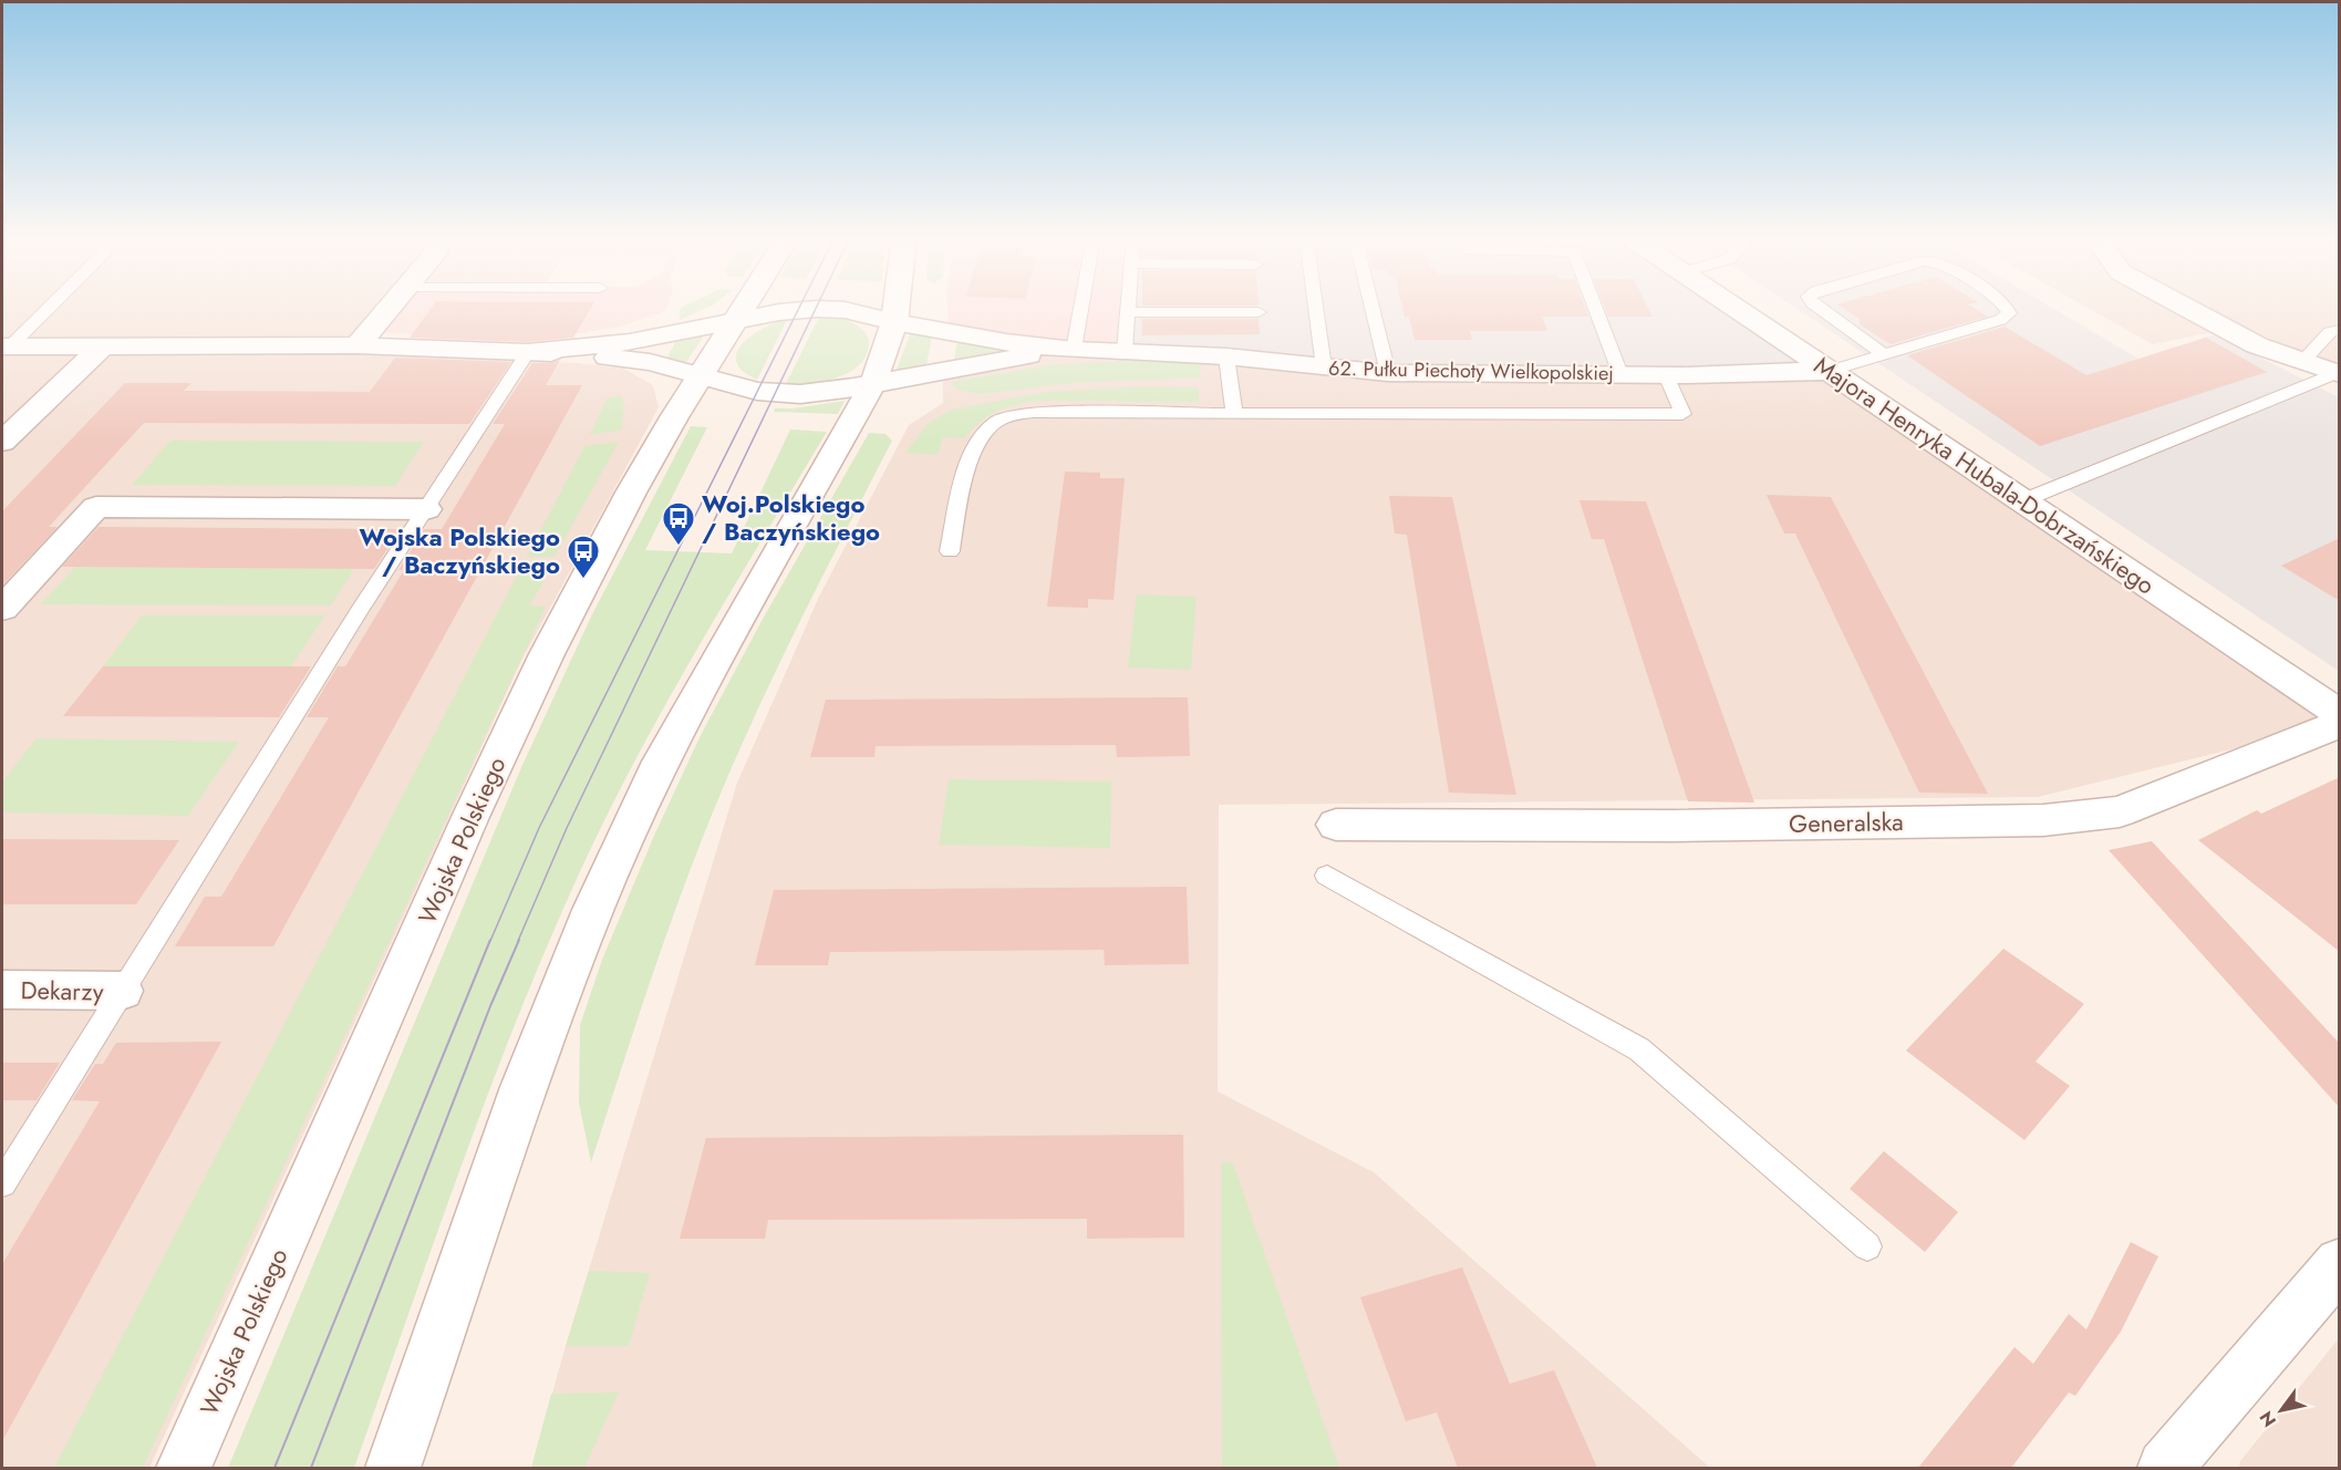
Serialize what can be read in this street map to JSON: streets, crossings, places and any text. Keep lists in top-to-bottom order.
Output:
{
  "streets": {
    "street": [
      "62. Pułku Piechoty Wielkopolskiej",
      "Majora Henryka Hubala-Dobrzańskiego",
      "Generalska",
      "Wojska Polskiego",
      "Dekarzy"
    ]
  },
  "crossings": [
    ["62. Pułku Piechoty Wielkopolskiej", "Majora Henryka Hubala-Dobrzańskiego"]
  ],
  "places": {
    "bus stop": ["Woj.Polskiego / Baczyńskiego", "Wojska Polskiego / Baczyńskiego"]
  },
  "north": "bottom left"
}
